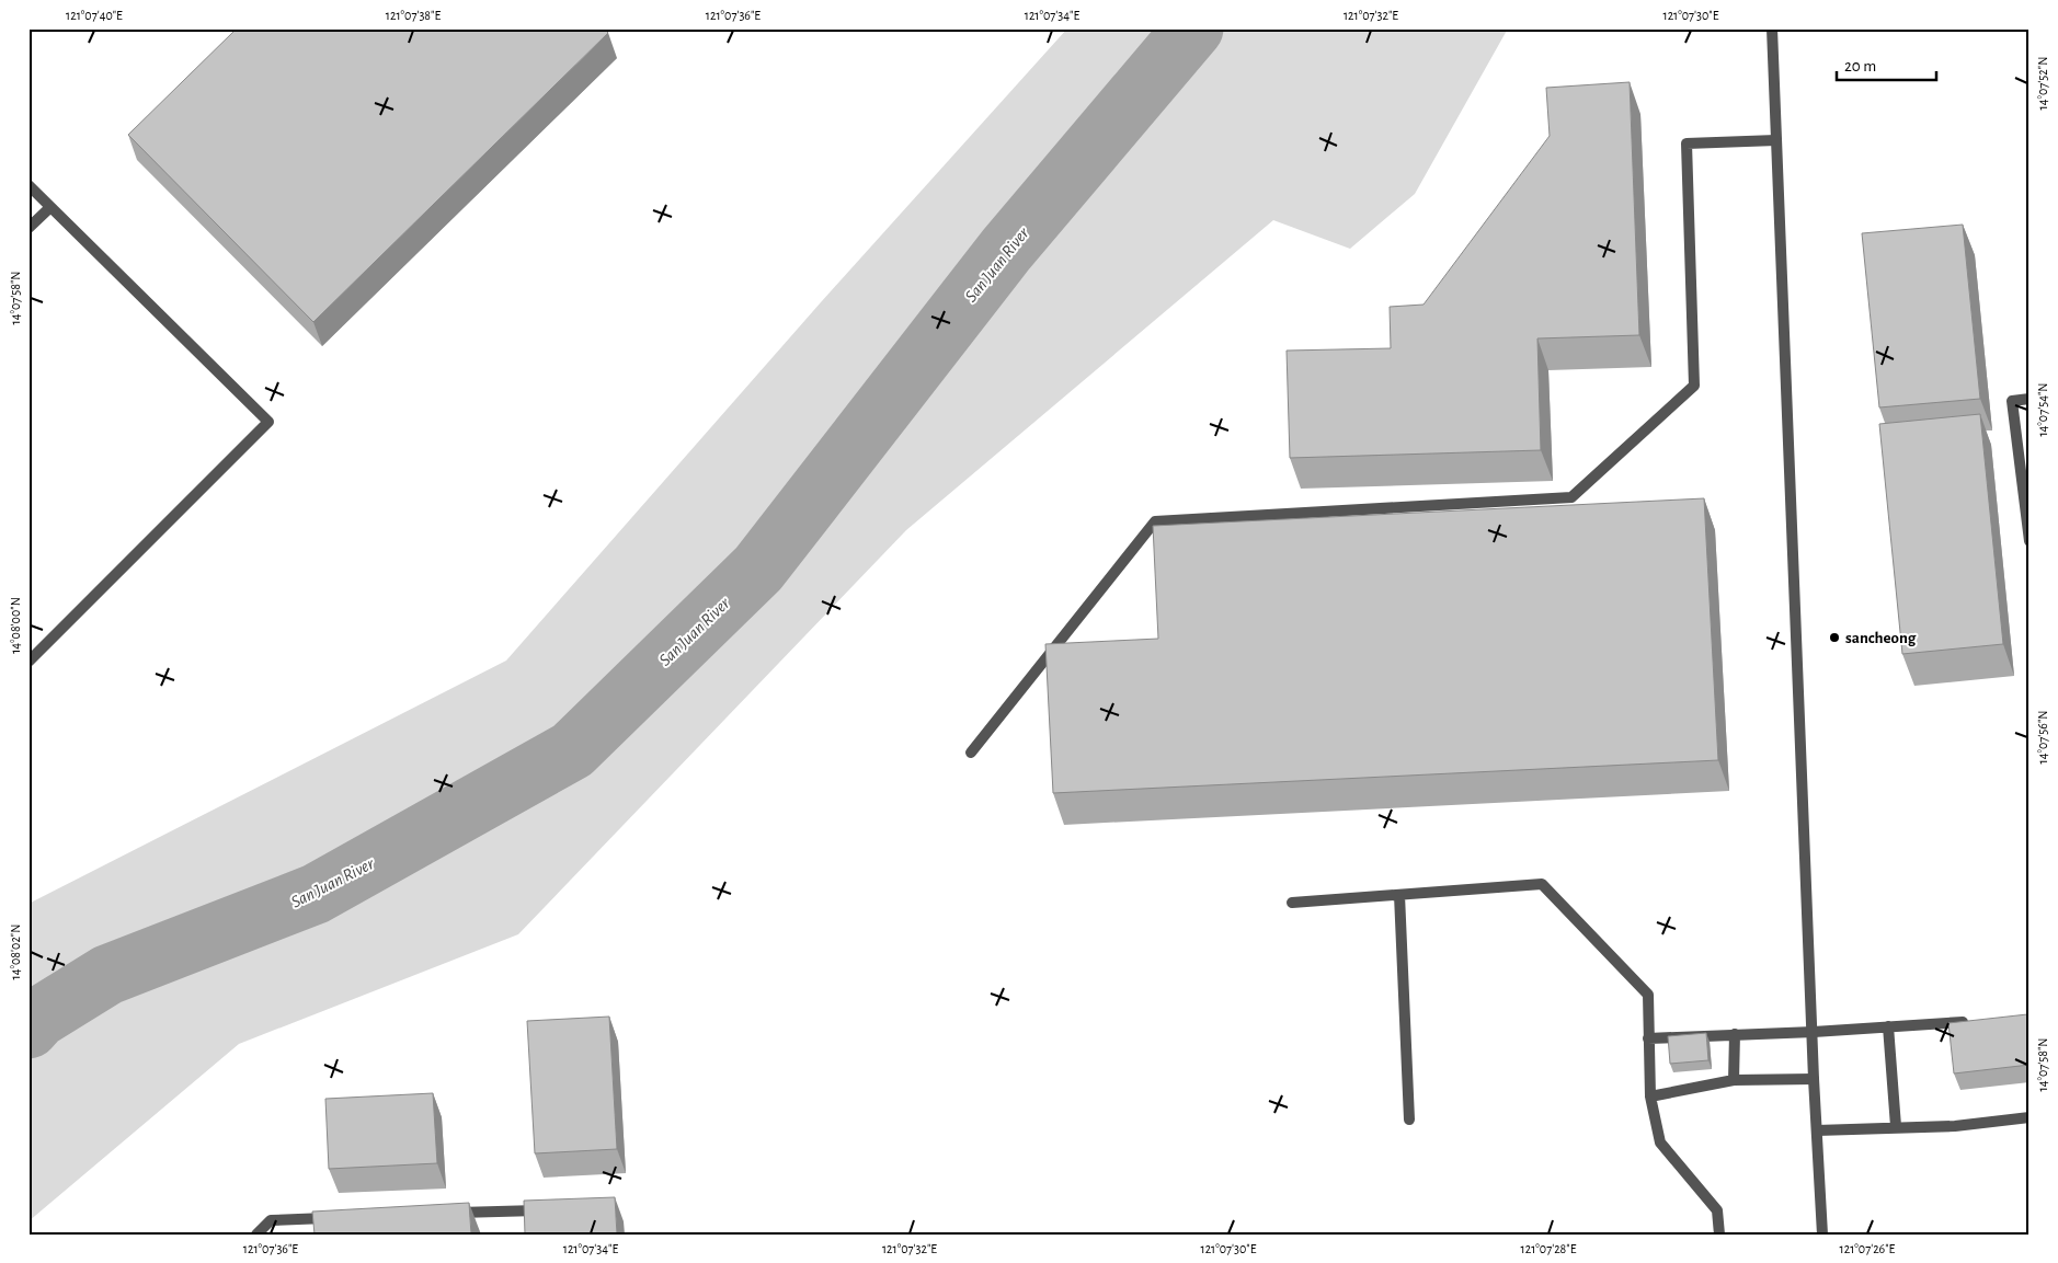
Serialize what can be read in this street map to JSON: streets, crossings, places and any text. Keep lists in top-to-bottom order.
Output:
{
  "water": ["San Juan River"],
  "places": ["sancheong"],
  "scale_bar": "20 m",
  "coordinates": [
    "121°07'40\"E",
    "121°07'38\"E",
    "121°07'36\"E",
    "121°07'34\"E",
    "121°07'32\"E",
    "121°07'30\"E",
    "14°07'52\"N",
    "14°07'58\"N",
    "14°07'54\"N",
    "14°08'00\"N",
    "14°07'56\"N",
    "14°08'02\"N",
    "121°07'28\"E",
    "121°07'26\"E"
  ]
}
